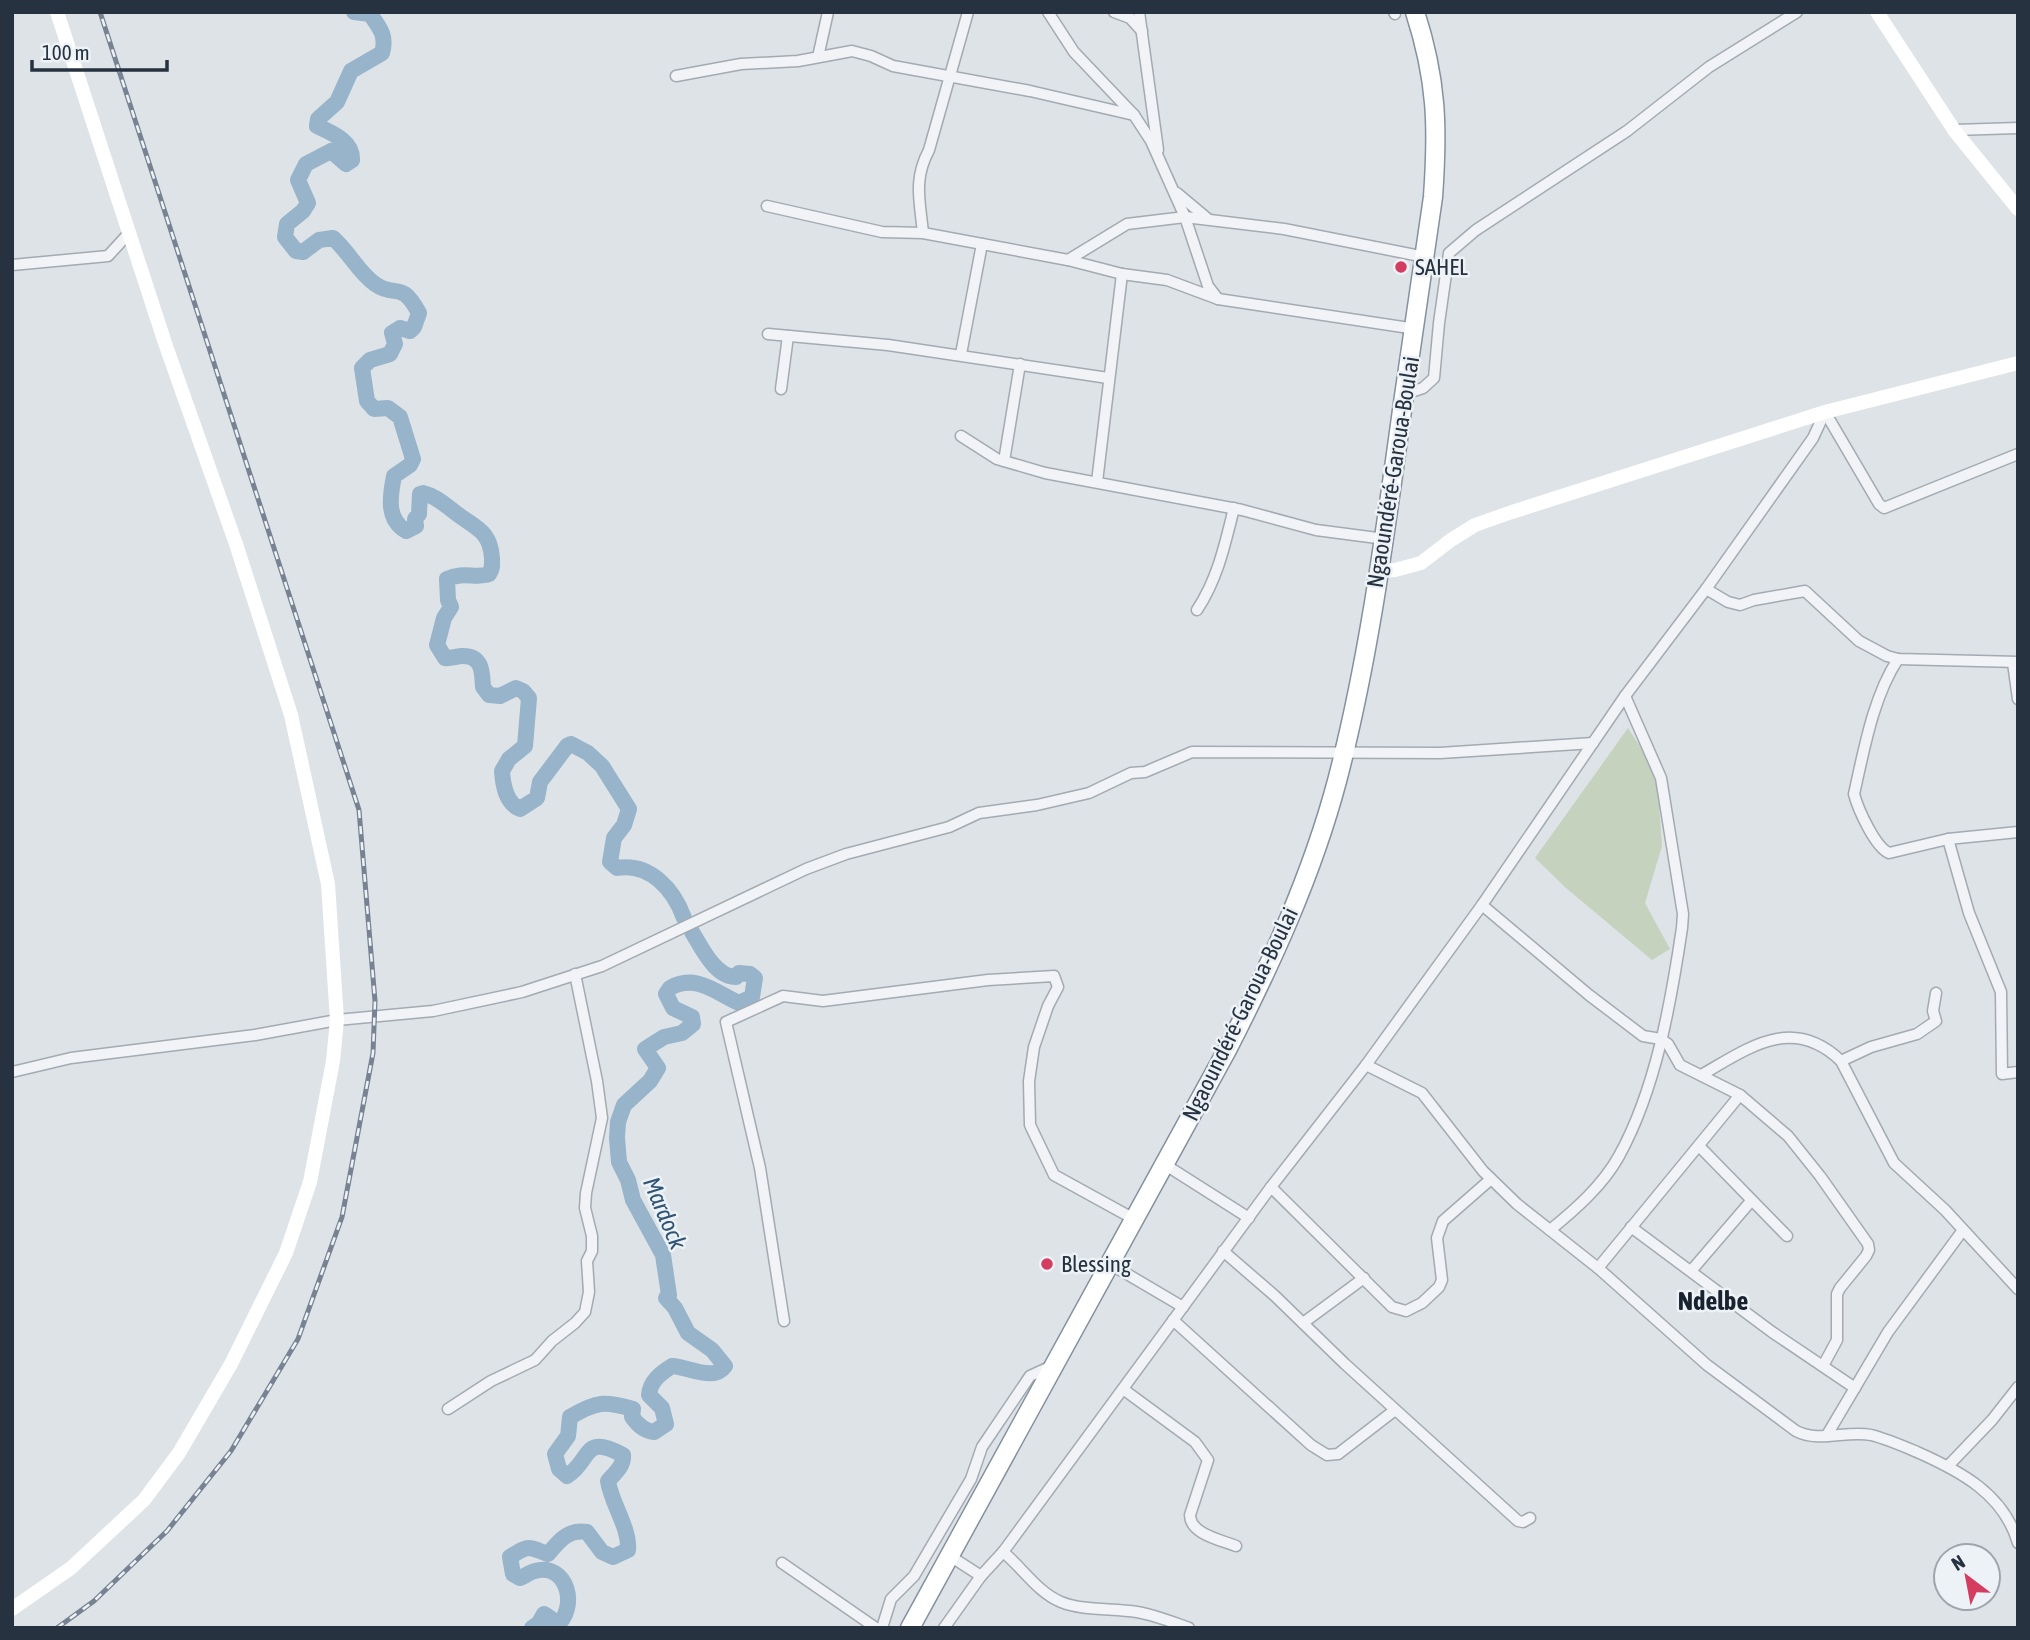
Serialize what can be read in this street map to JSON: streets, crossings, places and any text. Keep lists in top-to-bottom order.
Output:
{
  "streets": {
    "highway": ["Ngaoundéré-Garoua-Boulai"]
  },
  "districts": ["Ndelbe"],
  "water": ["Mardock"],
  "places": ["SAHEL", "Blessing"],
  "scale_bar": "100 m",
  "north": "top left"
}
